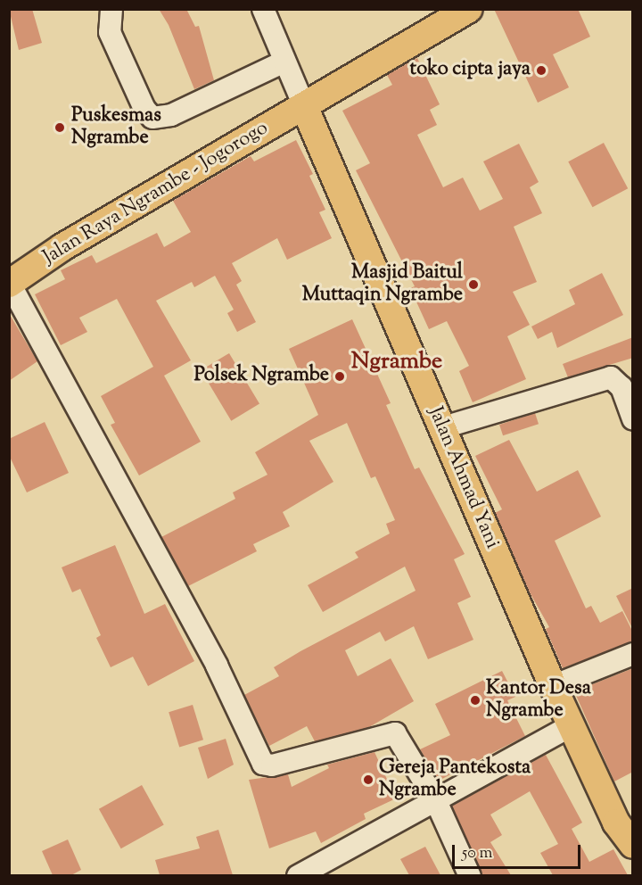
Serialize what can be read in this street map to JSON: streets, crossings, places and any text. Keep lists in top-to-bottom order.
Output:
{
  "streets": {
    "main road": ["Jalan Raya Ngrambe - Jogorogo", "Jalan Ahmad Yani"]
  },
  "crossings": [
    ["Jalan Raya Ngrambe - Jogorogo", "Jalan Ahmad Yani"]
  ],
  "districts": ["Ngrambe"],
  "places": [
    "toko cipta jaya",
    "Puskesmas Ngrambe",
    "Masjid Baitul Muttaqin Ngrambe",
    "Polsek Ngrambe",
    "Kantor Desa Ngrambe",
    "Gereja Pantekosta Ngrambe"
  ],
  "scale_bar": "50 m"
}
